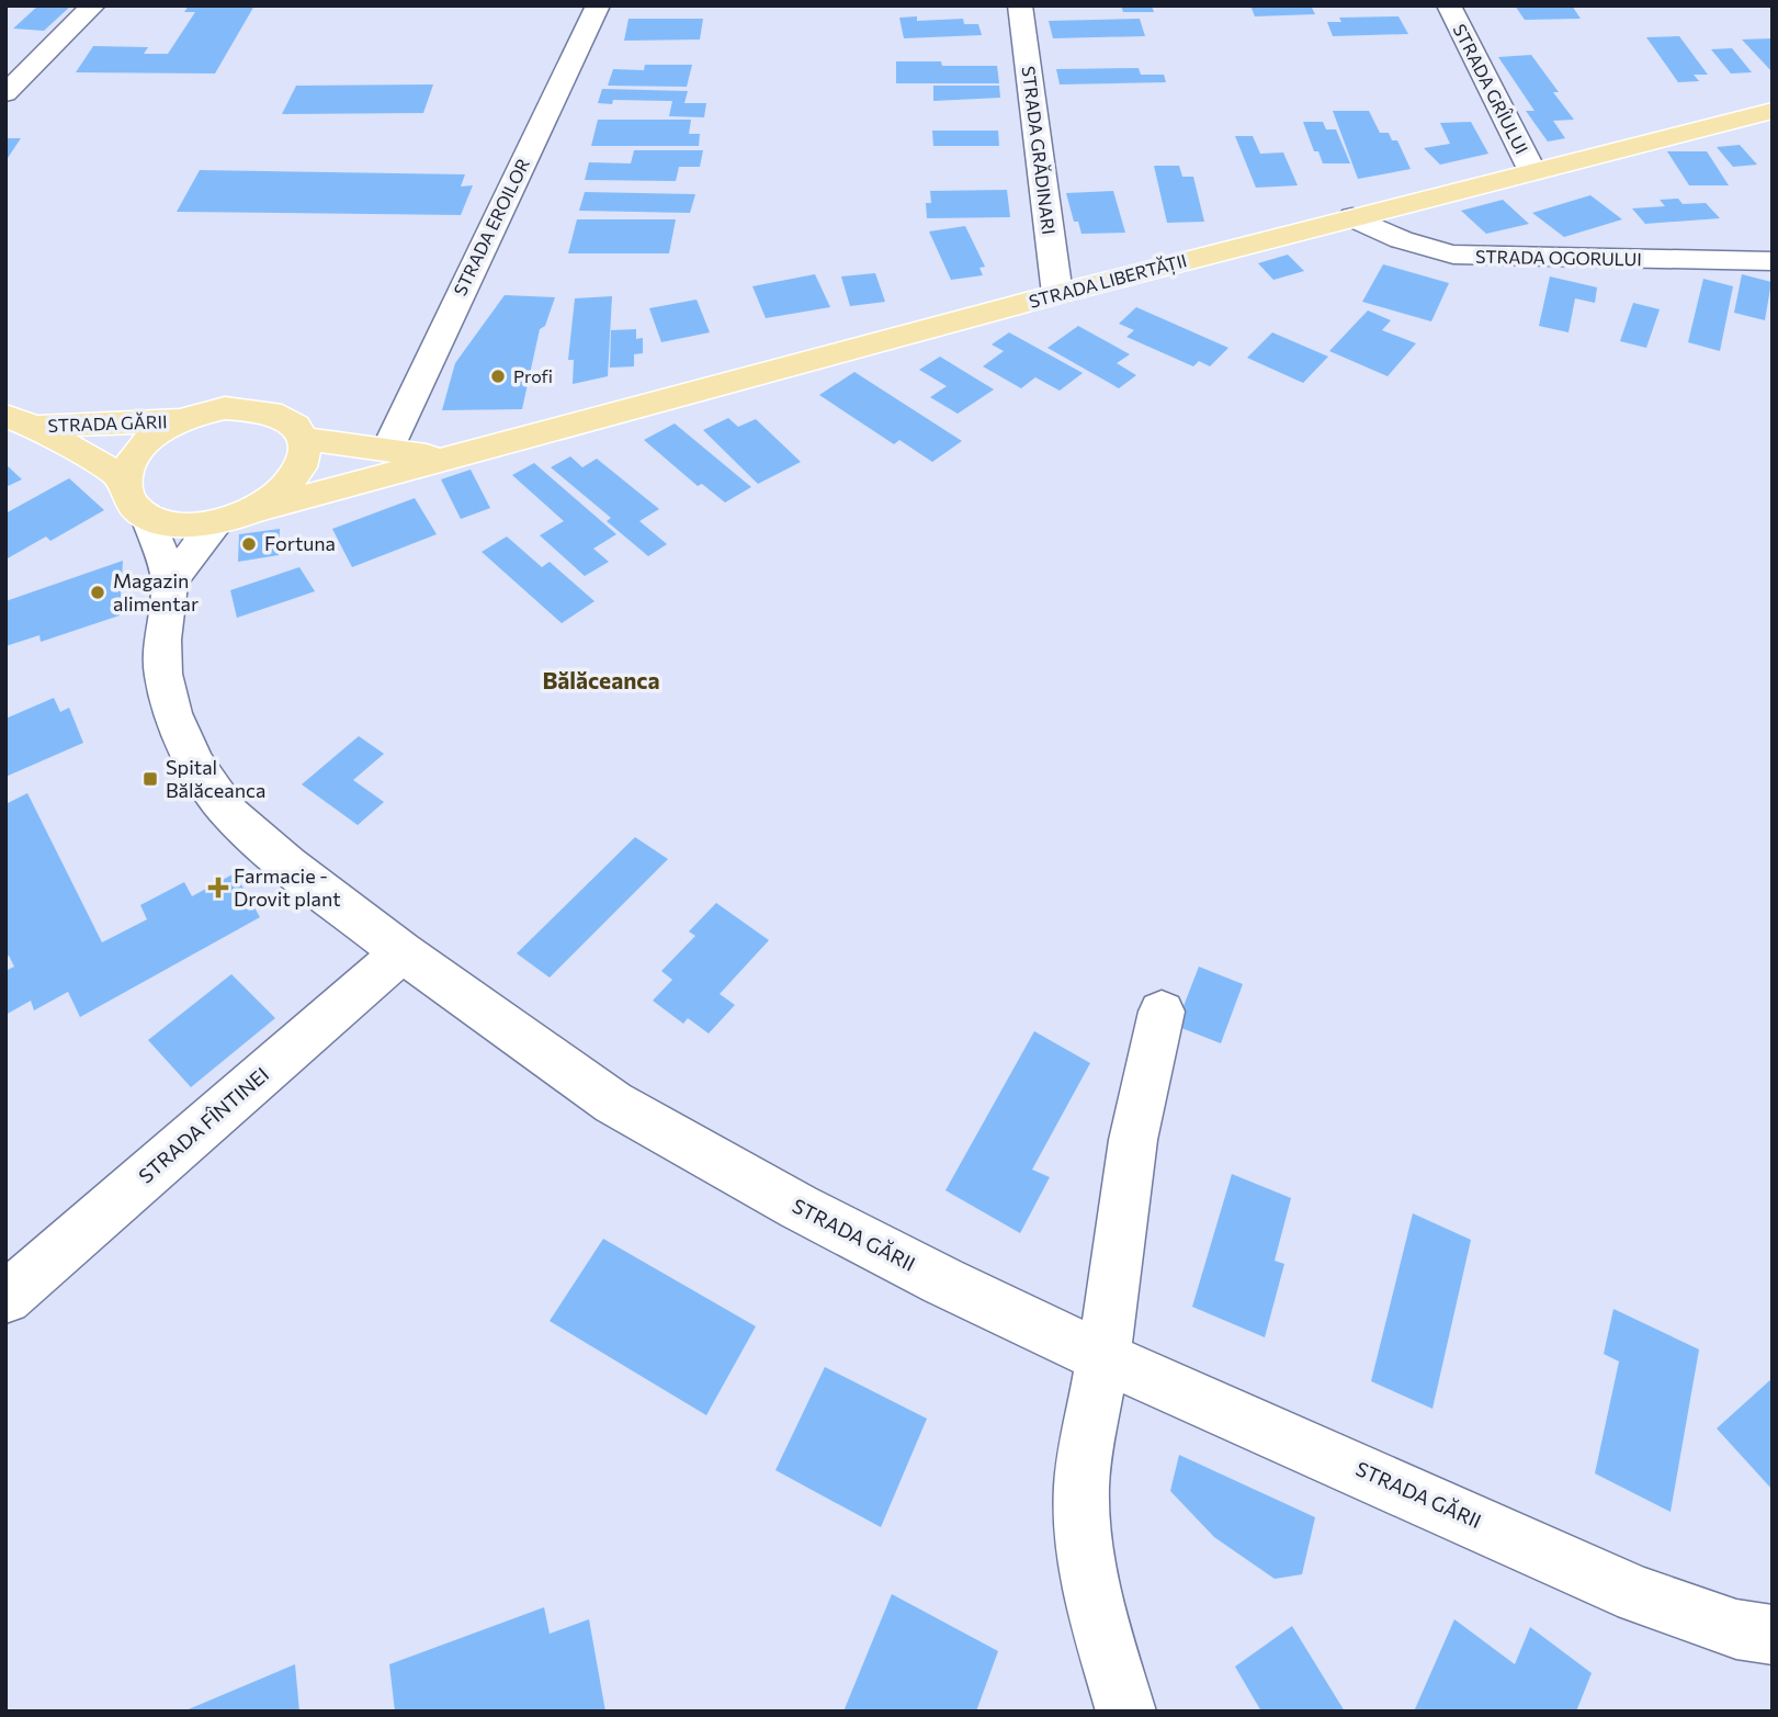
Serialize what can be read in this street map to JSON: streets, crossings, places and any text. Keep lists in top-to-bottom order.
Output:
{
  "streets": {
    "main road": ["STRADA LIBERTĂȚII", "STRADA GĂRII"],
    "street": [
      "STRADA GRÎULUI",
      "STRADA GRĂDINARI",
      "STRADA EROILOR",
      "STRADA OGORULUI",
      "STRADA FÎNTINEI"
    ]
  },
  "crossings": [
    ["STRADA GRÎULUI", "STRADA LIBERTĂȚII"],
    ["STRADA GRĂDINARI", "STRADA LIBERTĂȚII"],
    ["STRADA EROILOR", "STRADA LIBERTĂȚII"],
    ["STRADA OGORULUI", "STRADA LIBERTĂȚII"],
    ["STRADA LIBERTĂȚII", "STRADA GĂRII"],
    ["STRADA GĂRII", "STRADA FÎNTINEI"]
  ],
  "districts": ["Bălăceanca"],
  "places": {
    "other": ["Profi", "Fortuna", "Magazin alimentar"],
    "transit": ["Spital Bălăceanca"],
    "health": ["Farmacie - Drovit plant"]
  }
}
